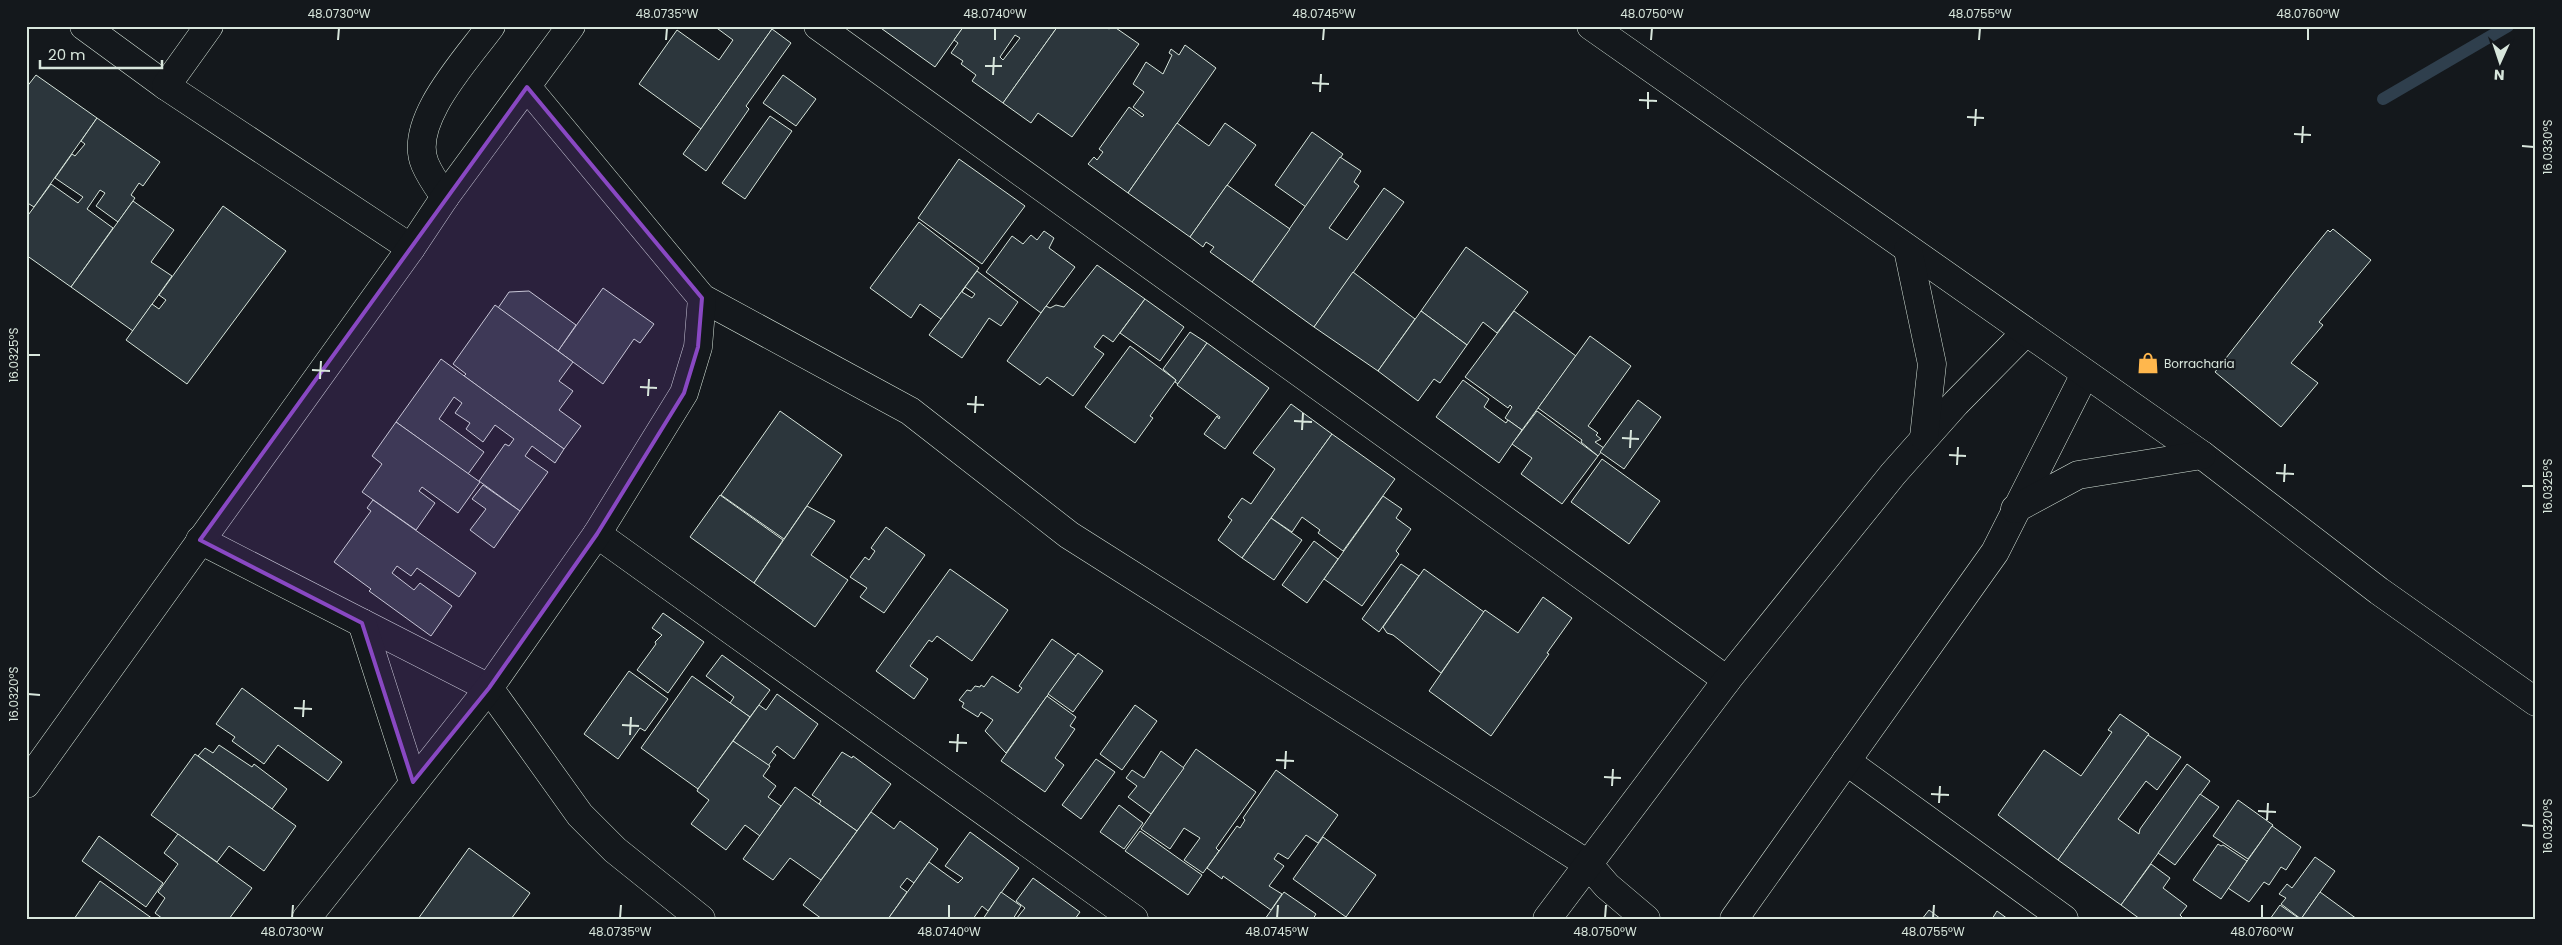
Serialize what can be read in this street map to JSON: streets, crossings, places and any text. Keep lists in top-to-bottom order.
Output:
{
  "places": {
    "shop": ["Borracharia"]
  },
  "scale_bar": "20 m",
  "north": "bottom",
  "coordinates": [
    "48.0730°W",
    "48.0735°W",
    "48.0740°W",
    "48.0745°W",
    "48.0750°W",
    "48.0755°W",
    "48.0760°W",
    "16.0330°S",
    "16.0325°S",
    "16.0320°S"
  ]
}
